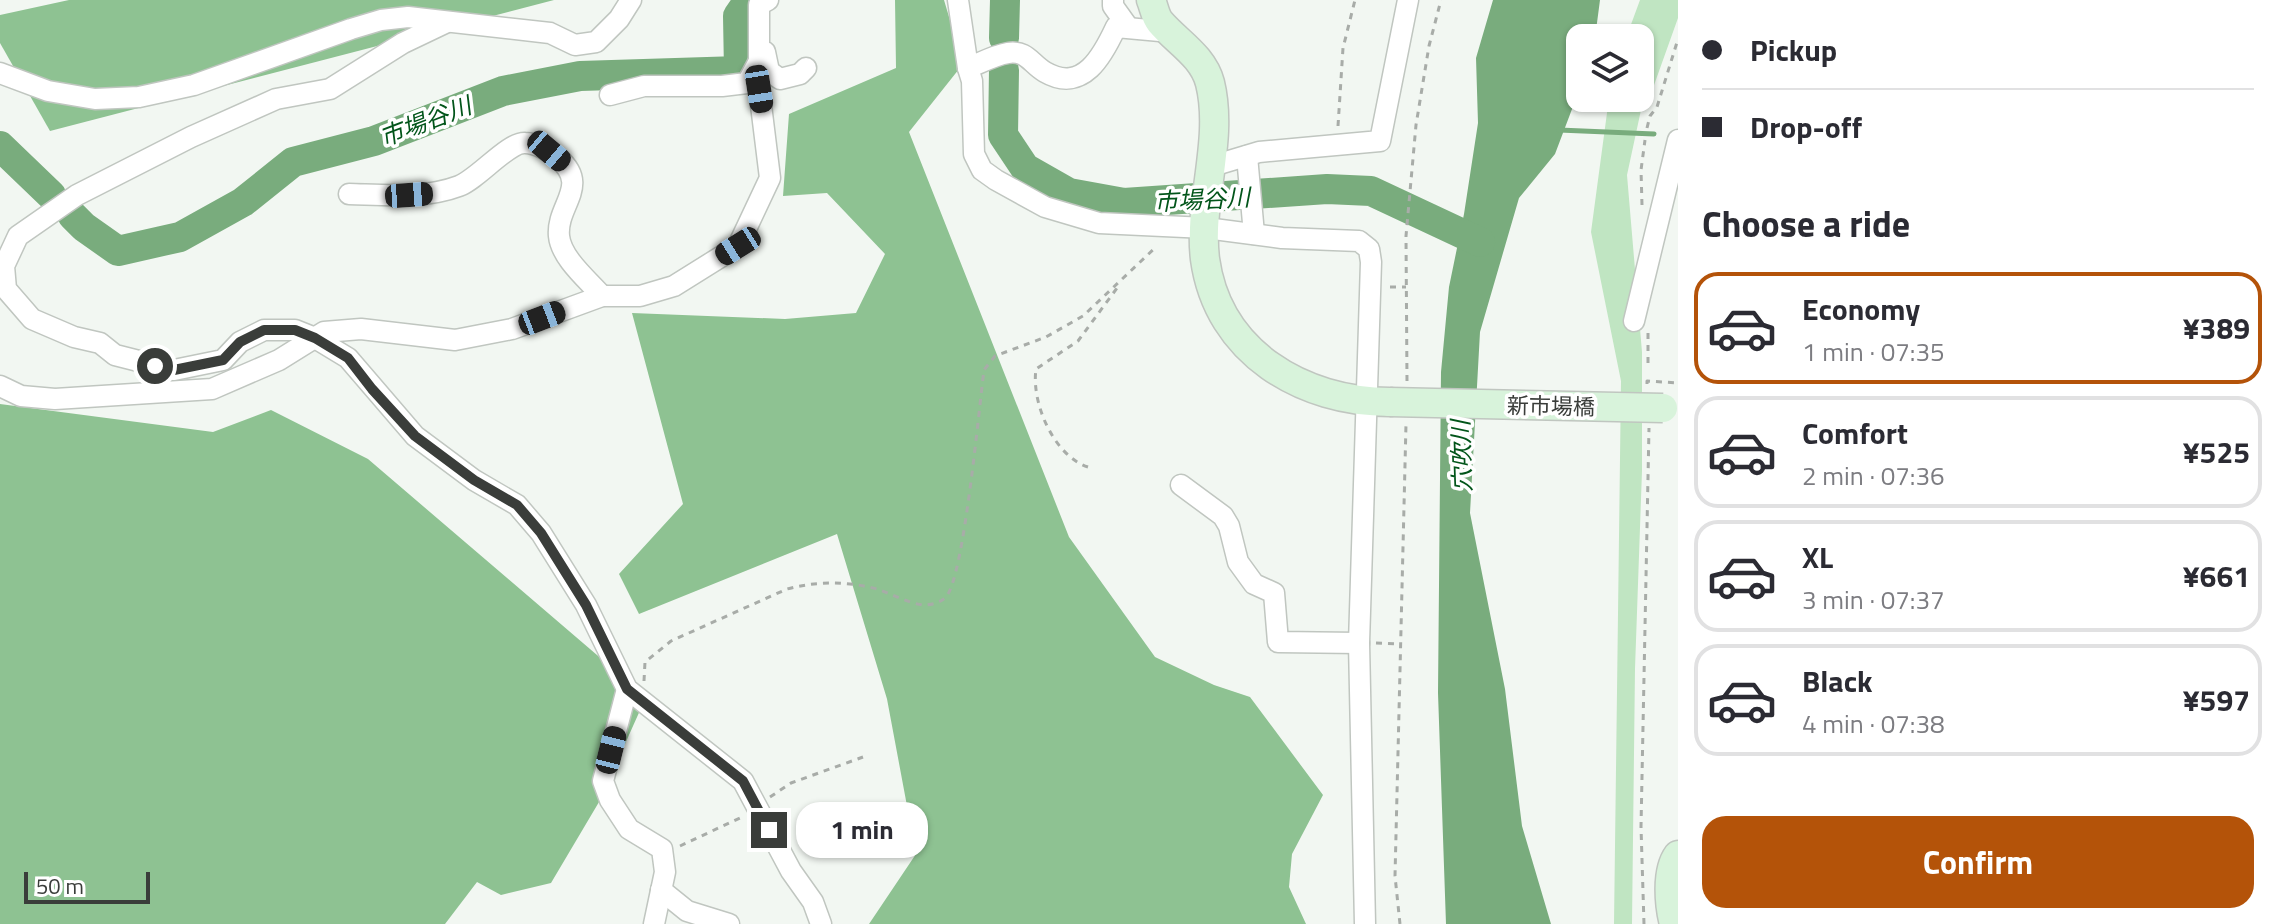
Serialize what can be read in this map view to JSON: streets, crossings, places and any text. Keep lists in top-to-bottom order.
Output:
{
  "streets": {
    "main road": ["新市場橋"]
  },
  "water": ["市場谷川", "穴吹川"],
  "scale_bar": "50 m",
  "page": {
    "banner": ["Pickup", "Drop-off"],
    "heading": "Choose a ride",
    "list": [
      {
        "name": "Economy",
        "note": "1 min · 07:35",
        "value": "¥389"
      },
      {
        "name": "Comfort",
        "note": "2 min · 07:36",
        "value": "¥525"
      },
      {
        "name": "XL",
        "note": "3 min · 07:37",
        "value": "¥661"
      },
      {
        "name": "Black",
        "note": "4 min · 07:38",
        "value": "¥597"
      }
    ],
    "buttons": "Confirm",
    "bubble": "1 min",
    "scale": "50 m"
  }
}
